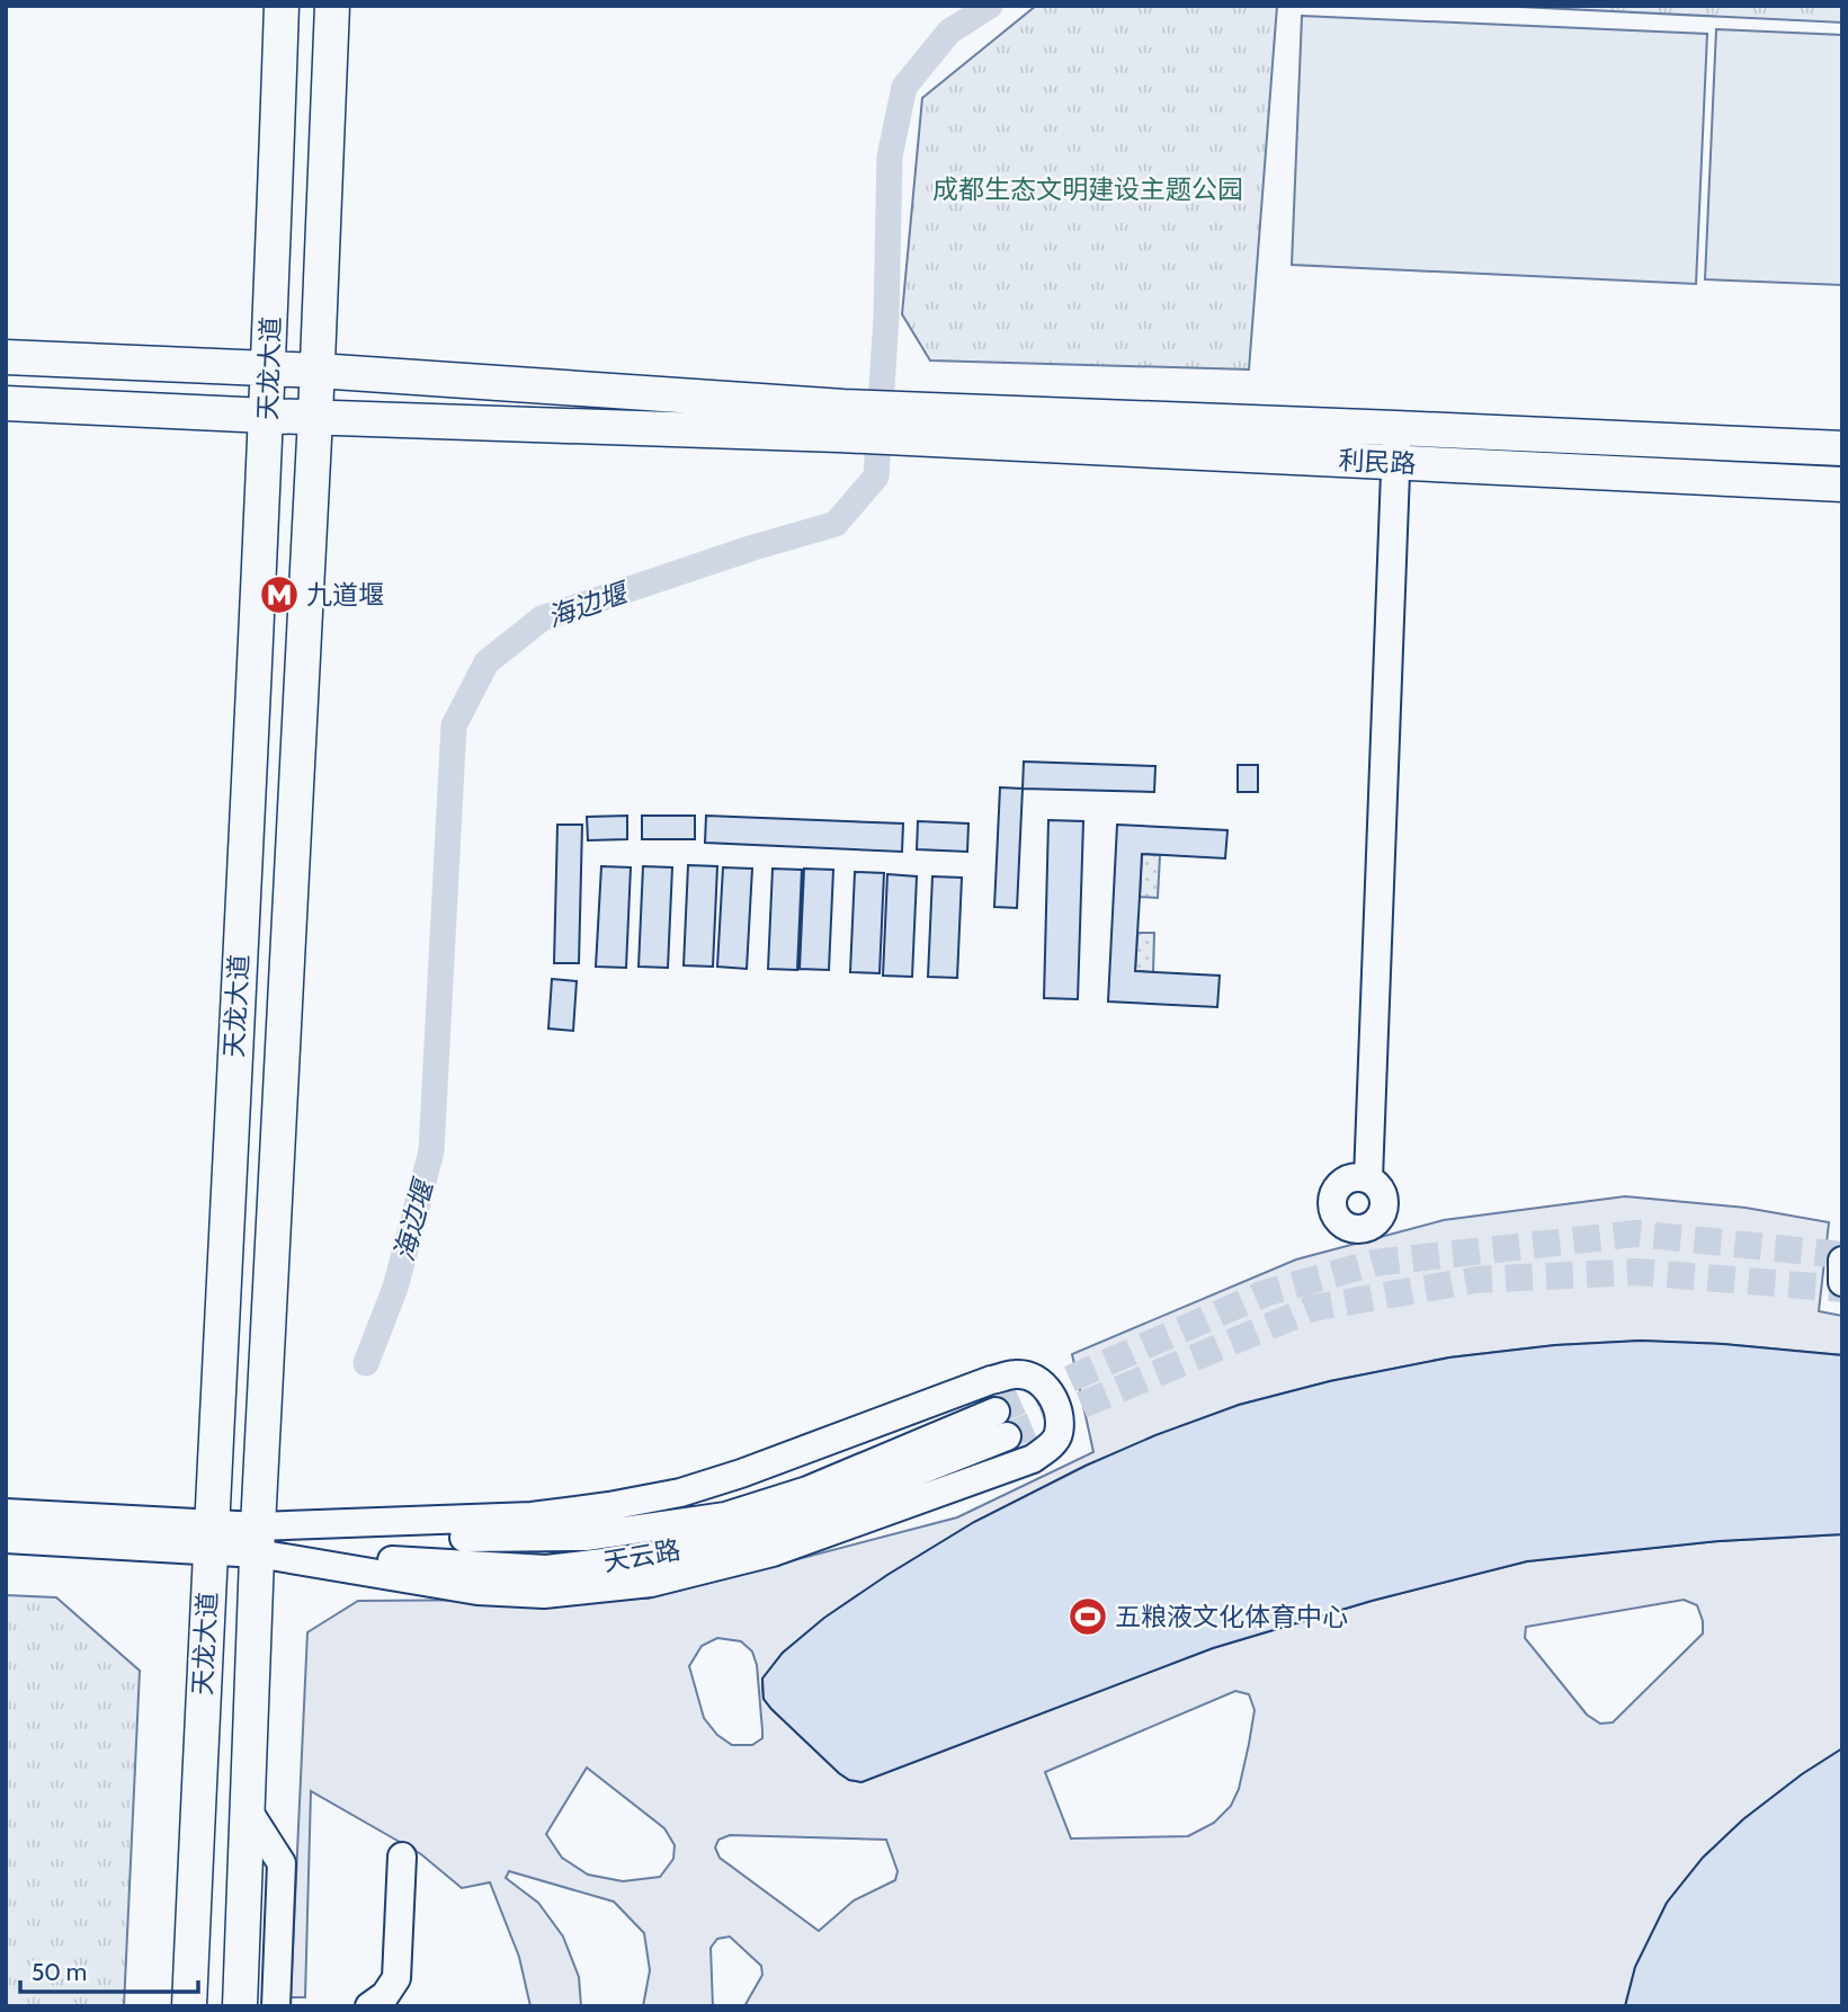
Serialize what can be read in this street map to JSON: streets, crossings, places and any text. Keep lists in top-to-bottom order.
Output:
{
  "streets": {
    "main road": ["天龙大道", "利民路"],
    "street": ["天云路"]
  },
  "crossings": [
    ["天龙大道", "天云路"]
  ],
  "water": ["海边堰"],
  "parks": ["成都生态文明建设主题公园"],
  "places": {
    "metro station": ["九道堰"],
    "sports": ["五粮液文化体育中心"]
  },
  "scale_bar": "50 m"
}
